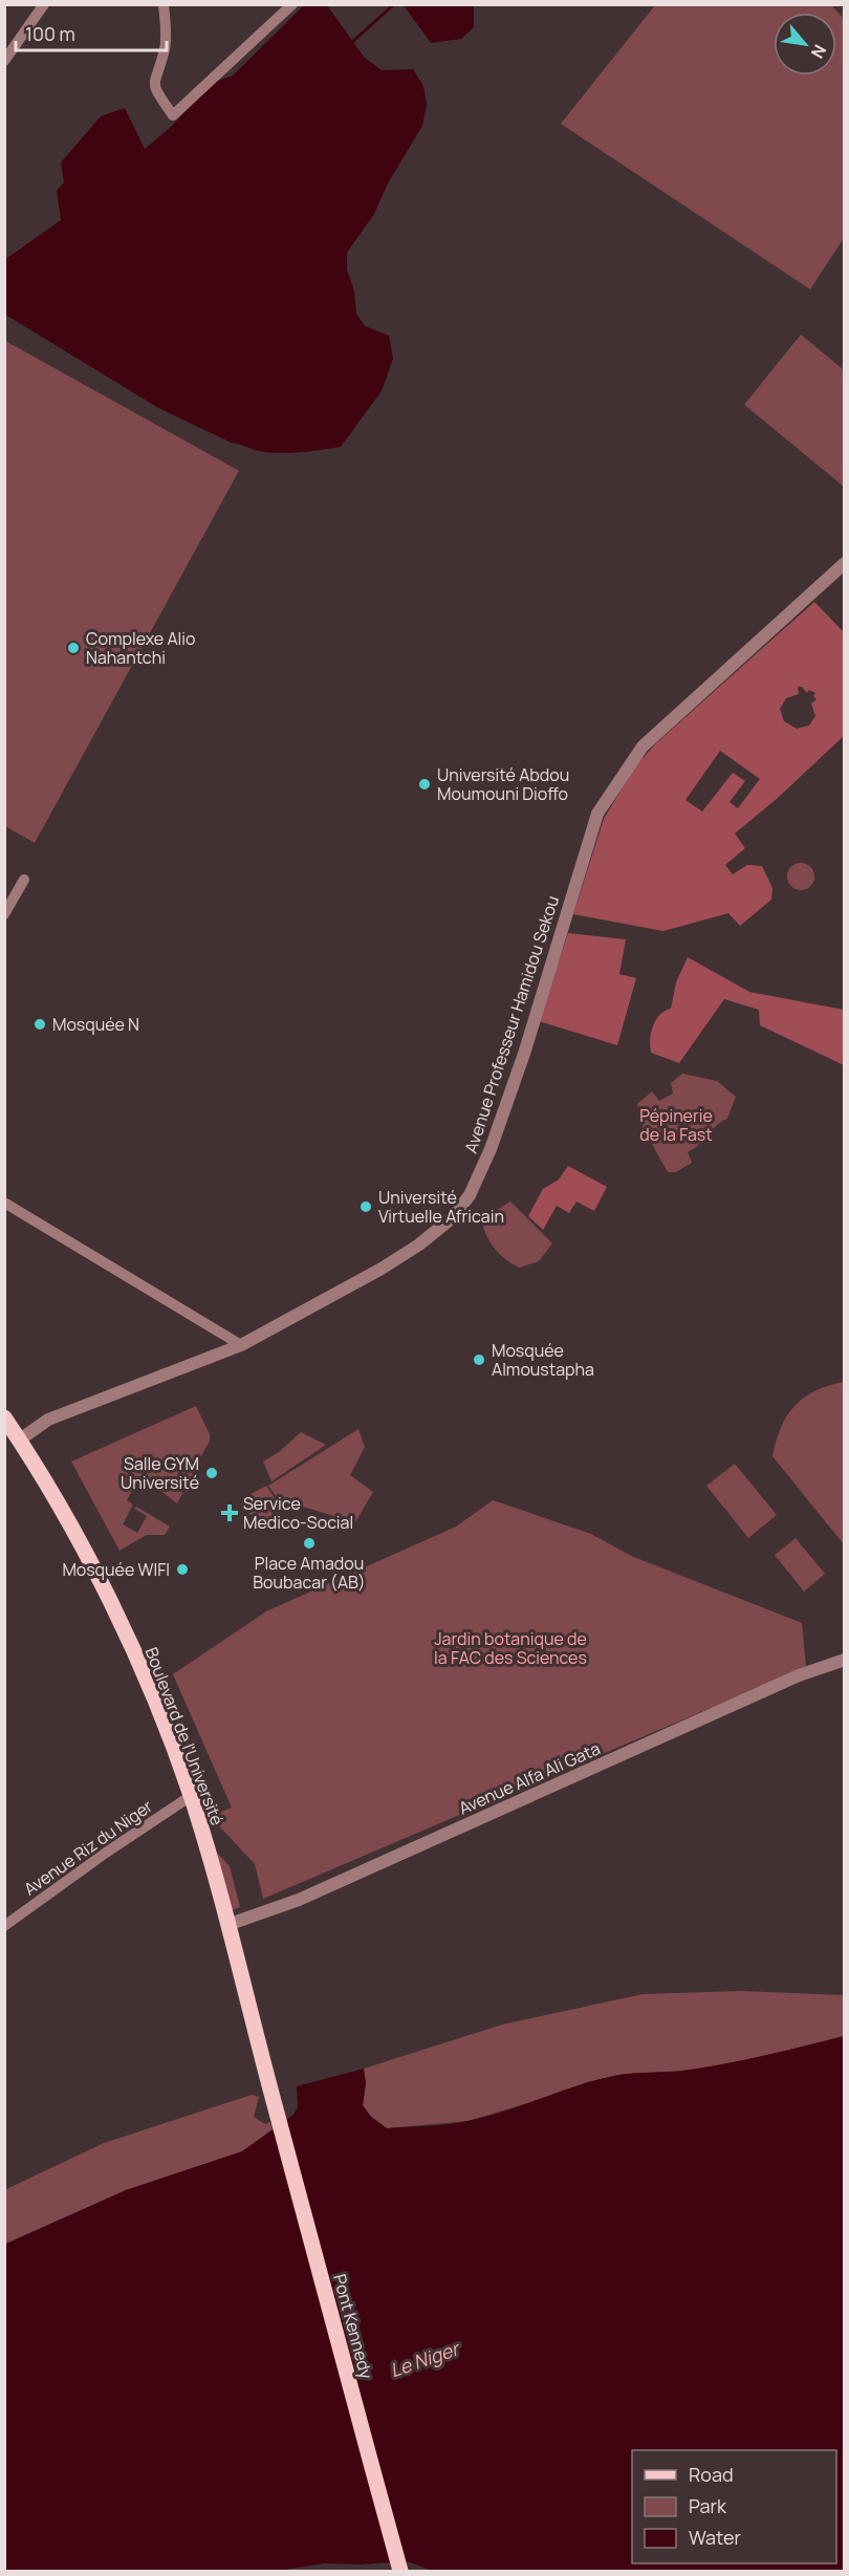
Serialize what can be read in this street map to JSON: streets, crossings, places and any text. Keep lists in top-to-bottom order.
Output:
{
  "streets": {
    "main road": ["Boulevard de l'Université", "Pont Kennedy"],
    "street": ["Avenue Professeur Hamidou Sekou", "Avenue Alfa Ali Gata", "Avenue Riz du Niger"]
  },
  "crossings": [
    ["Avenue Professeur Hamidou Sekou", "Boulevard de l'Université"],
    ["Boulevard de l'Université", "Avenue Alfa Ali Gata"],
    ["Boulevard de l'Université", "Avenue Riz du Niger"],
    ["Boulevard de l'Université", "Pont Kennedy"]
  ],
  "water": ["Le Niger"],
  "parks": ["Pépinerie de la Fast", "Jardin botanique de la FAC des Sciences"],
  "places": {
    "other": [
      "Complexe Alio Nahantchi",
      "Université Abdou Moumouni Dioffo",
      "Mosquée N",
      "Université Virtuelle Africain",
      "Mosquée Almoustapha",
      "Salle GYM Université",
      "Place Amadou Boubacar (AB)",
      "Mosquée WIFI"
    ],
    "health": ["Service Medico-Social"]
  },
  "legend": ["Road", "Park", "Water"],
  "scale_bar": "100 m",
  "north": "bottom right"
}
